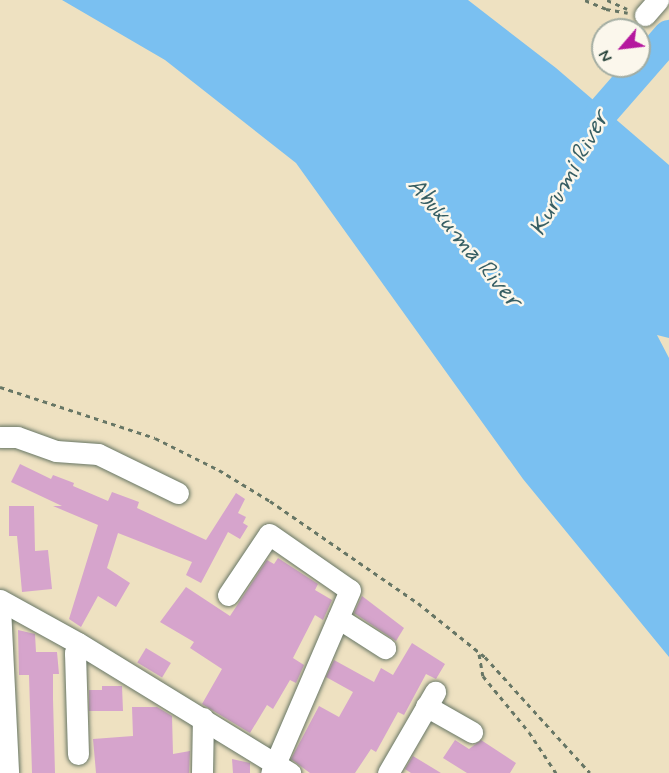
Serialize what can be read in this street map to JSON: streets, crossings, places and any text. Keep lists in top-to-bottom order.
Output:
{
  "water": ["Kurumi River", "Abukuma River"],
  "north": "bottom left"
}
